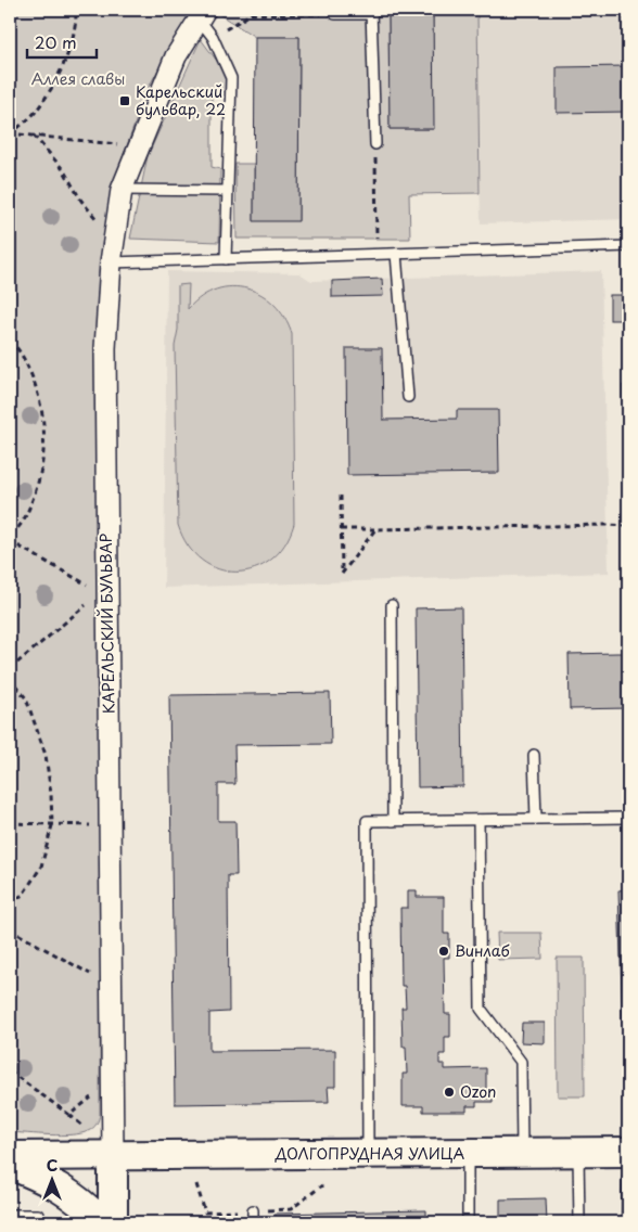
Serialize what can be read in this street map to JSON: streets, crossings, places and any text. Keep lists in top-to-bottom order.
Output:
{
  "streets": {
    "street": ["КАРЕЛЬСКИЙ БУЛЬВАР", "ДОЛГОПРУДНАЯ УЛИЦА"]
  },
  "crossings": [
    ["КАРЕЛЬСКИЙ БУЛЬВАР", "ДОЛГОПРУДНАЯ УЛИЦА"]
  ],
  "parks": ["Аллея славы"],
  "places": {
    "transit": ["Карельский бульвар, 22"],
    "other": ["Винлаб", "Ozon"]
  },
  "scale_bar": "20 m",
  "north": "top"
}
